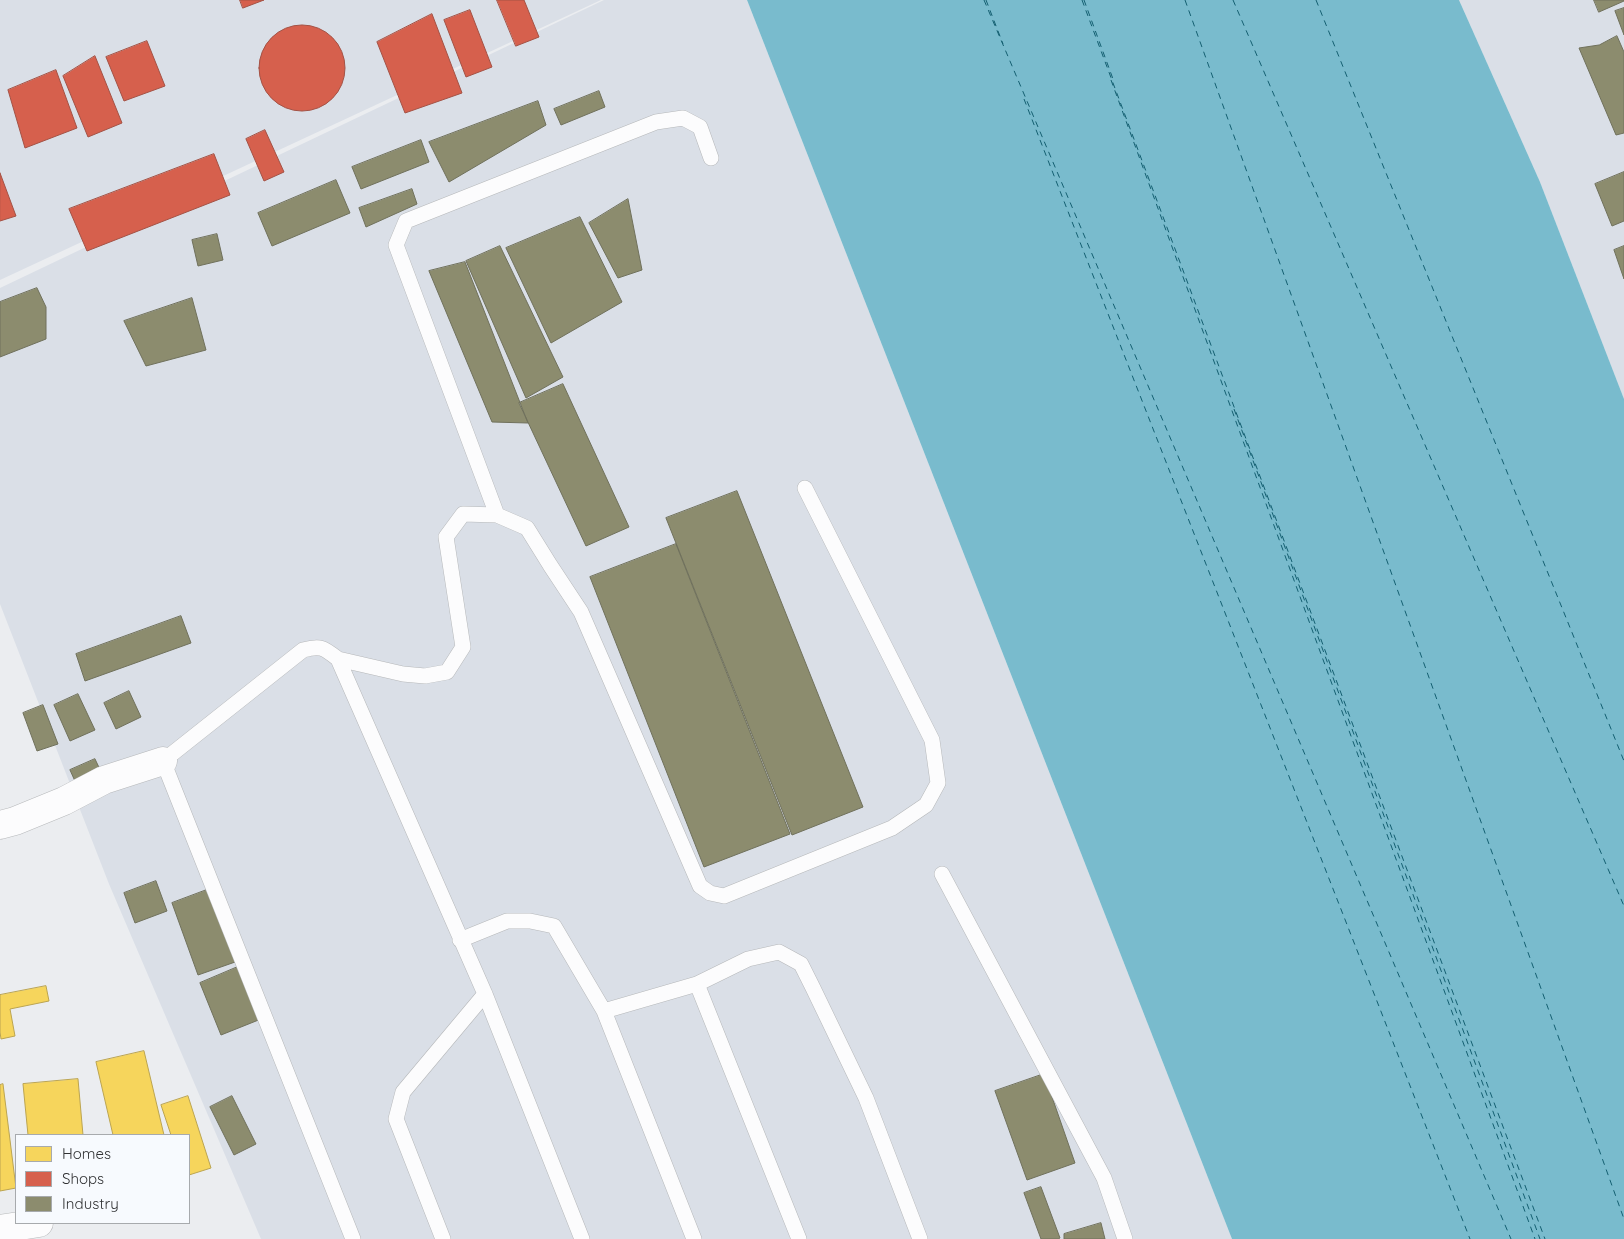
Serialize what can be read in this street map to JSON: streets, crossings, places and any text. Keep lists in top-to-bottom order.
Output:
{
  "legend": ["Homes", "Shops", "Industry"]
}
